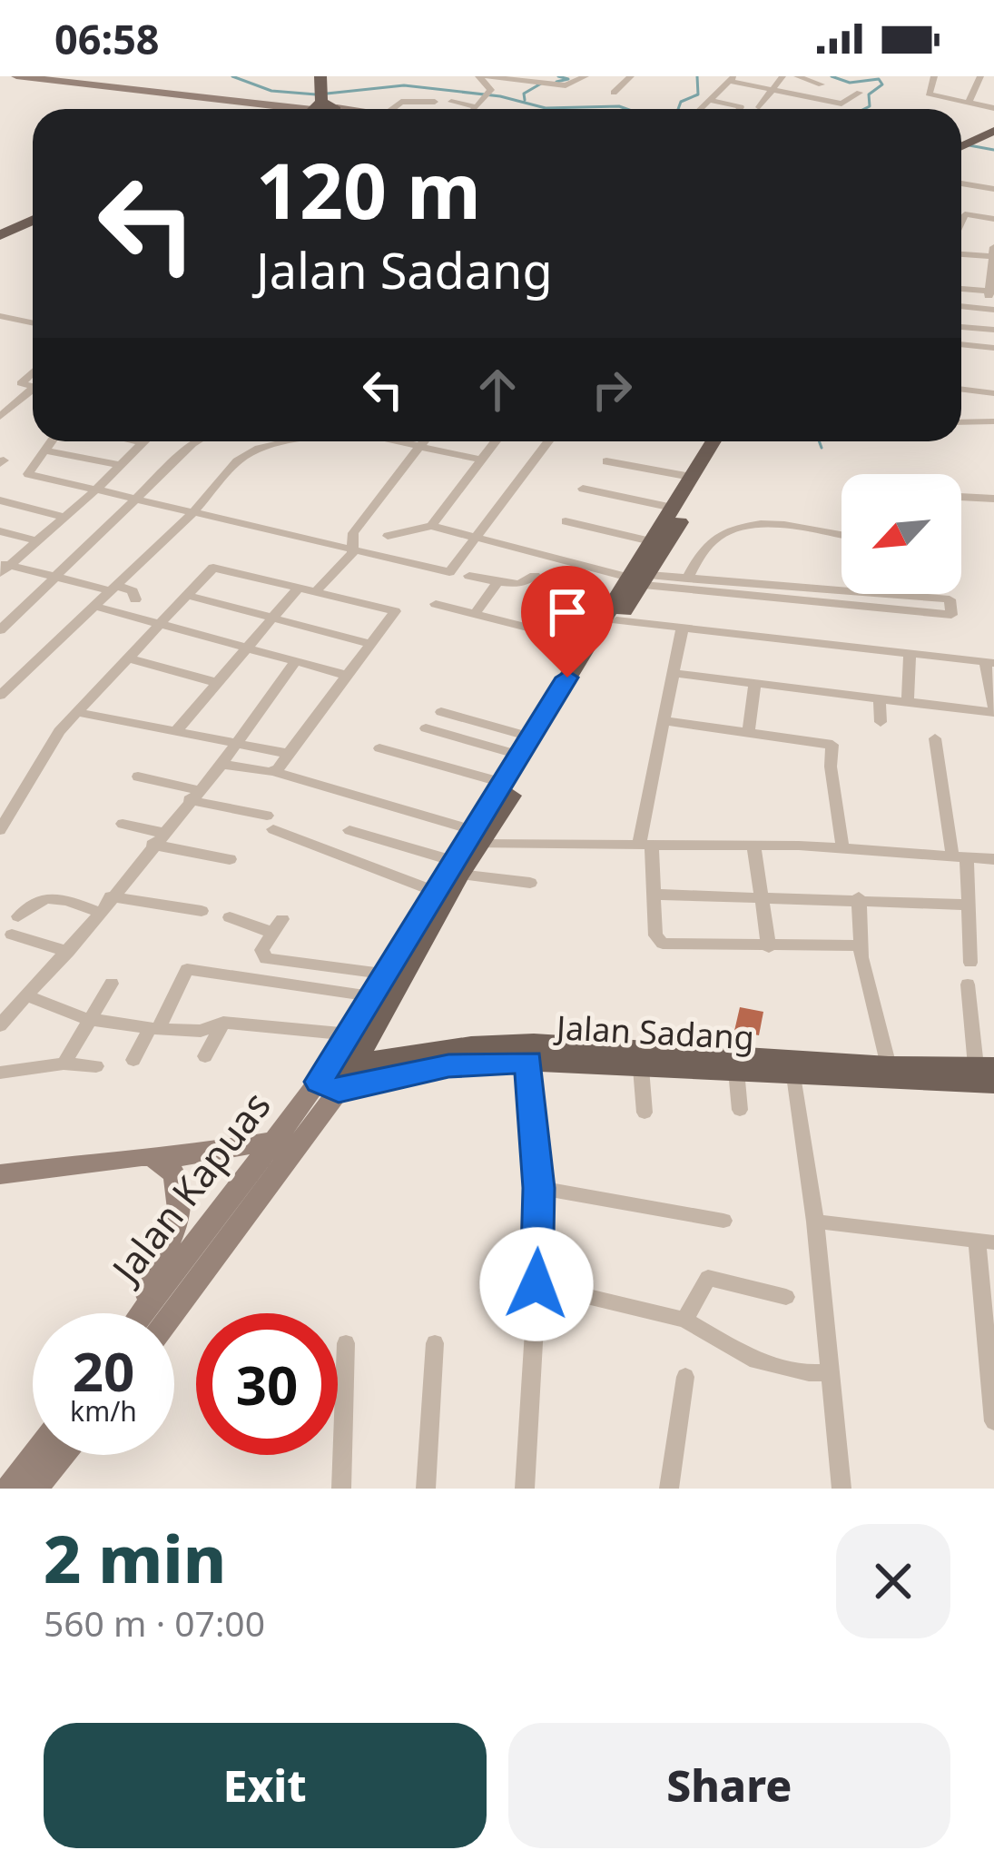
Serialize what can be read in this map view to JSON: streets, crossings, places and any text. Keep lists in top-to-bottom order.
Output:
{
  "streets": {
    "main road": ["Jalan Sadang"],
    "street": ["Jalan Kapuas"]
  },
  "crossings": [
    ["Jalan Sadang", "Jalan Kapuas"]
  ],
  "north": "bottom left",
  "page": {
    "status": "06:58",
    "turn": ["120 m", "Jalan Sadang"],
    "speed": "20 km/h",
    "limit": "30",
    "heading": ["2 min", "560 m · 07:00"],
    "buttons": ["Exit", "Share"]
  }
}
